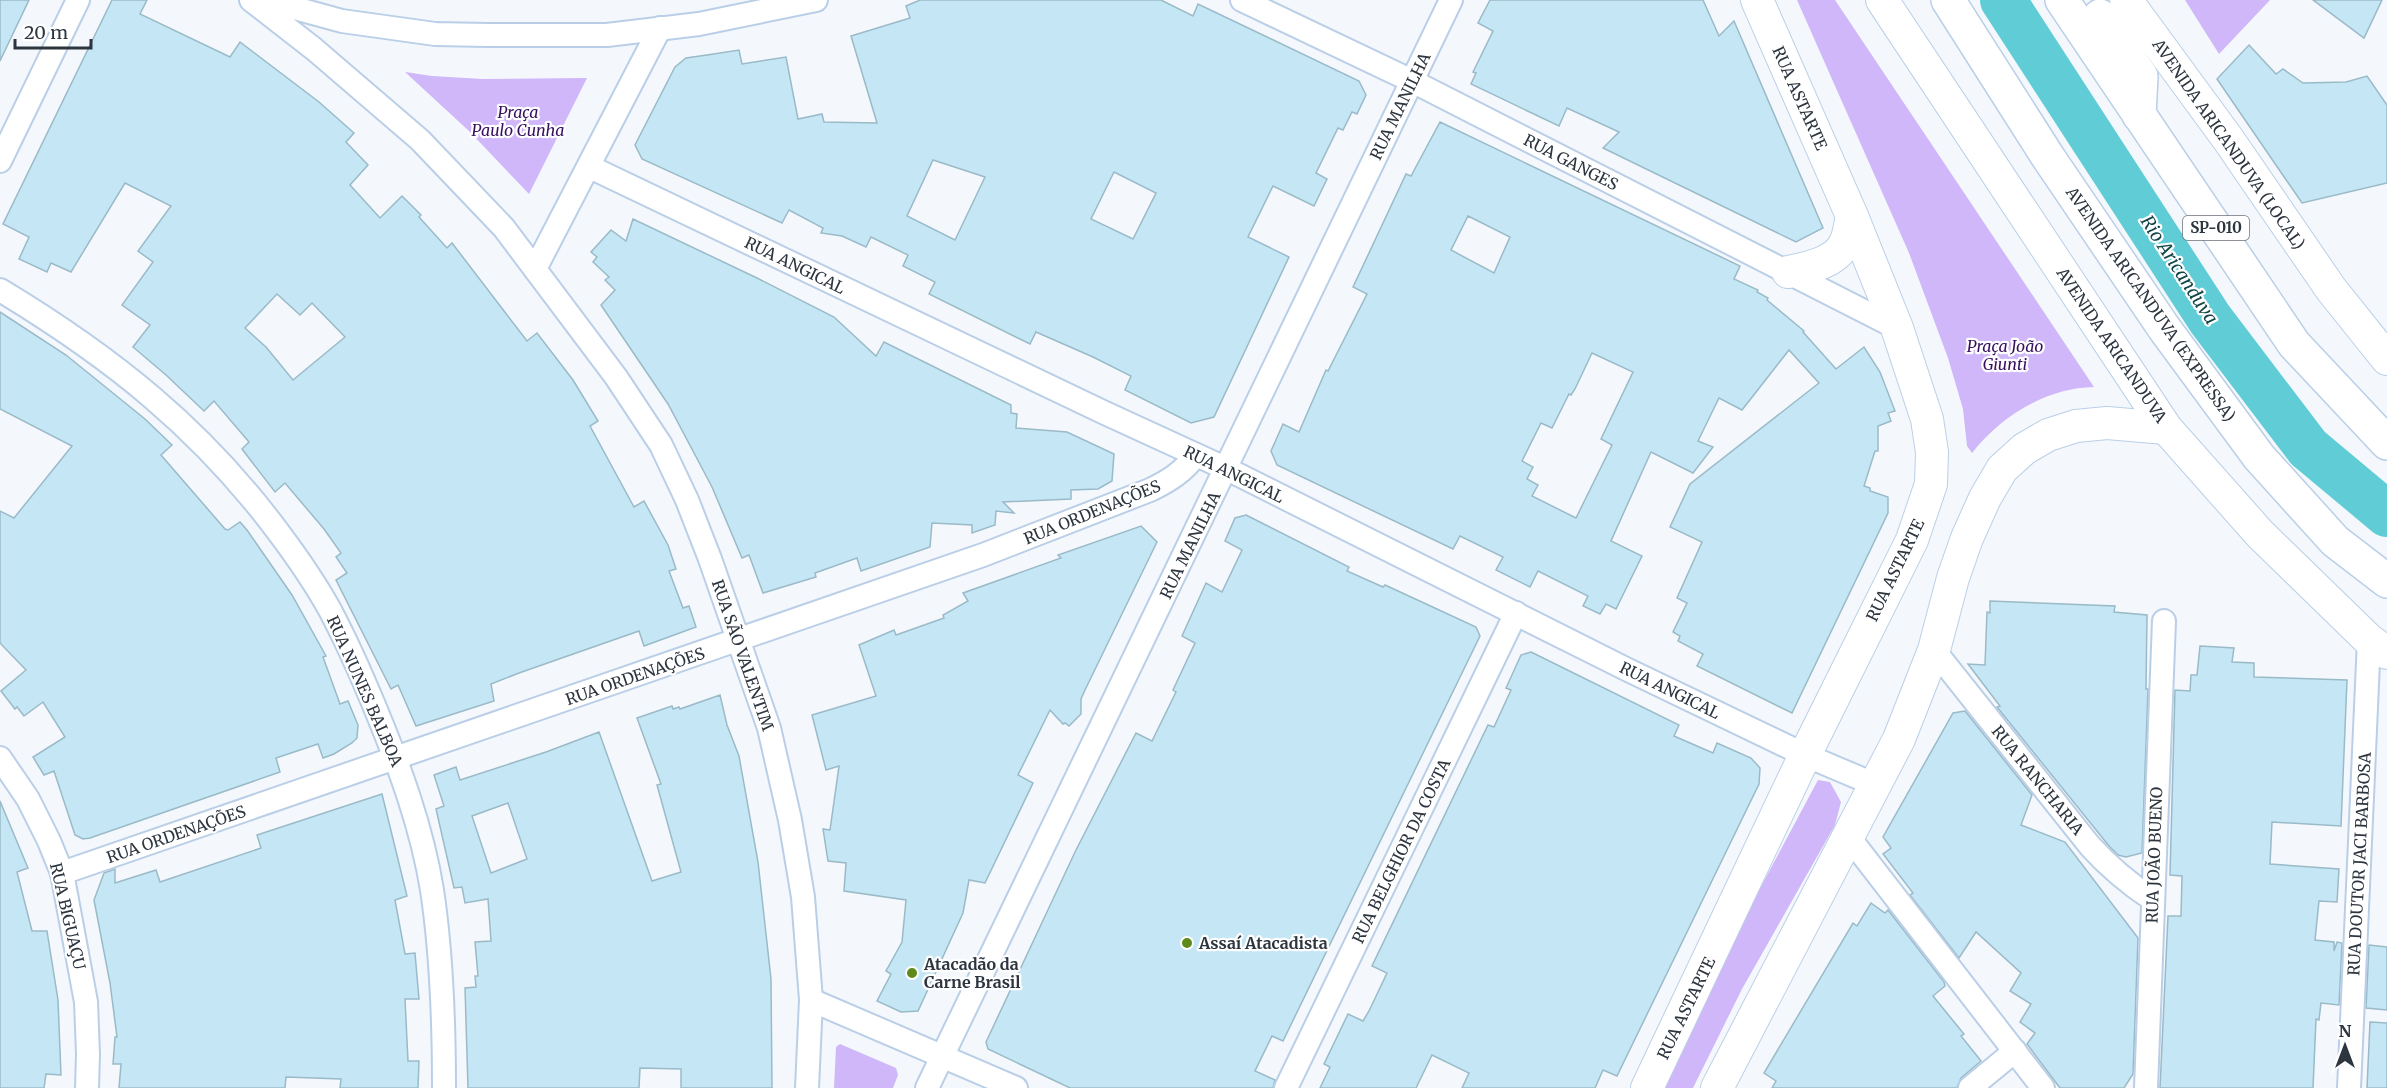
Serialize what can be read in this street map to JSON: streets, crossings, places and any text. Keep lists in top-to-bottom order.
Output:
{
  "streets": {
    "highway": ["SP-010", "AVENIDA ARICANDUVA (EXPRESSA)"],
    "main road": ["RUA ASTARTE", "AVENIDA ARICANDUVA (LOCAL)", "AVENIDA ARICANDUVA"],
    "street": [
      "RUA MANILHA",
      "RUA GANGES",
      "RUA ANGICAL",
      "RUA ORDENAÇÕES",
      "RUA SÃO VALENTIM",
      "RUA NUNES BALBOA",
      "RUA RANCHARIA",
      "RUA BELGHIOR DA COSTA",
      "RUA JOÃO BUENO",
      "RUA DOUTOR JACI BARBOSA",
      "RUA BIGUAÇU"
    ]
  },
  "crossings": [
    ["RUA ASTARTE", "RUA GANGES"],
    ["RUA ASTARTE", "RUA ANGICAL"],
    ["RUA MANILHA", "RUA GANGES"],
    ["RUA MANILHA", "RUA ANGICAL"],
    ["RUA ANGICAL", "RUA ORDENAÇÕES"],
    ["RUA ANGICAL", "RUA BELGHIOR DA COSTA"],
    ["AVENIDA ARICANDUVA", "RUA DOUTOR JACI BARBOSA"],
    ["RUA ORDENAÇÕES", "RUA SÃO VALENTIM"],
    ["RUA ORDENAÇÕES", "RUA NUNES BALBOA"],
    ["RUA ORDENAÇÕES", "RUA BIGUAÇU"],
    ["RUA RANCHARIA", "RUA JOÃO BUENO"]
  ],
  "water": ["Rio Aricanduva"],
  "parks": ["Praça Paulo Cunha", "Praça João Giunti"],
  "places": ["Assaí Atacadista", "Atacadão da Carne Brasil"],
  "scale_bar": "20 m",
  "north": "top"
}
